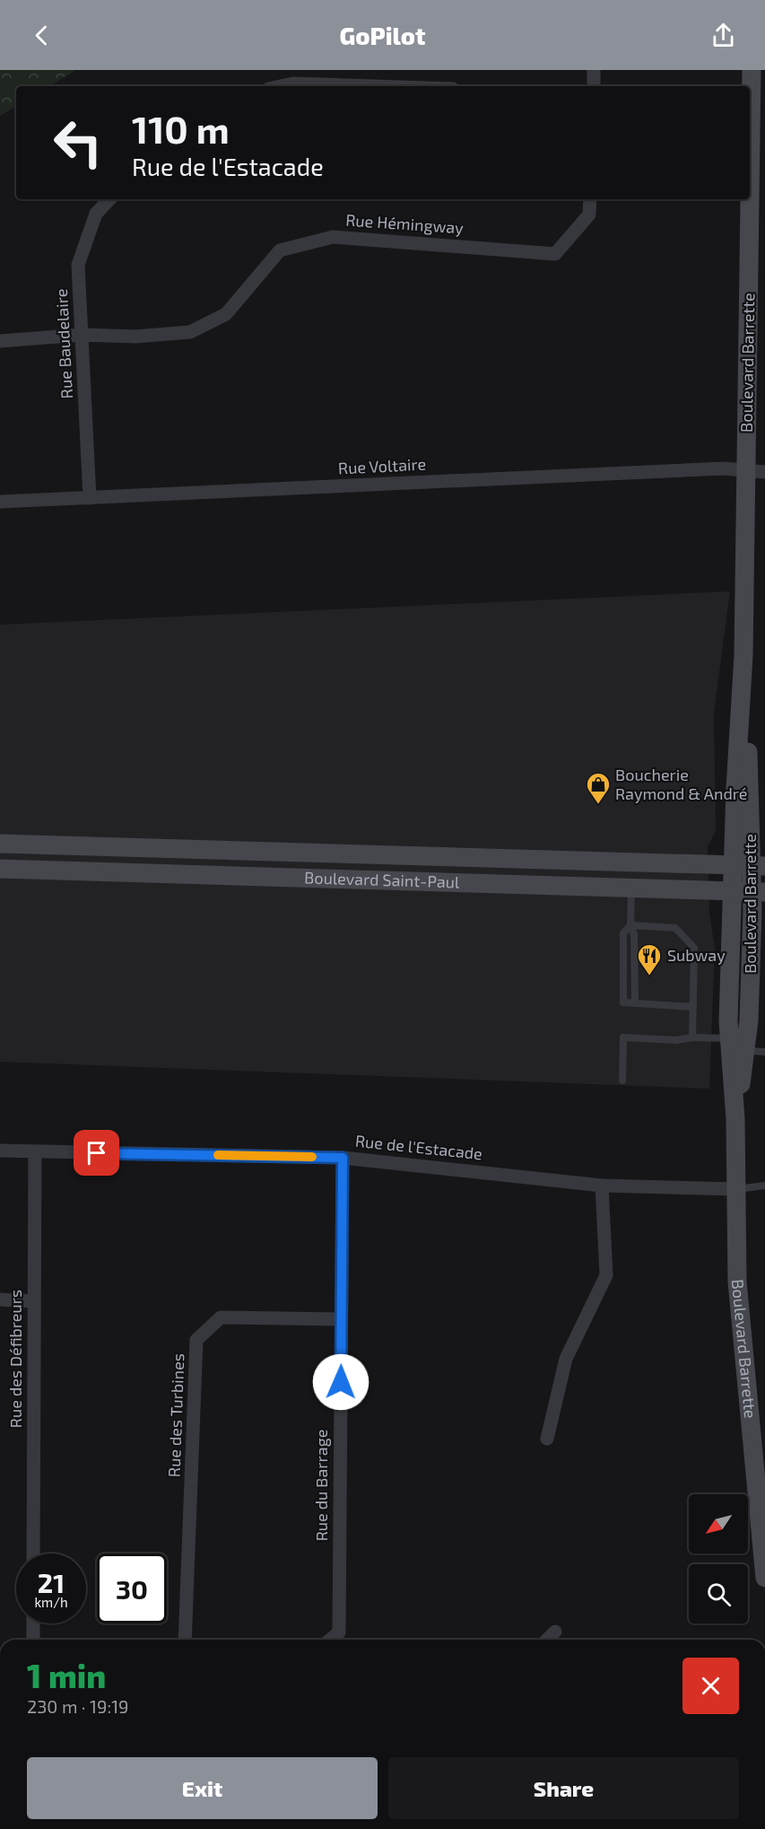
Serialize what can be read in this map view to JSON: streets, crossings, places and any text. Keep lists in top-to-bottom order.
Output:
{
  "streets": {
    "main road": ["Boulevard Barrette", "Boulevard Saint-Paul"],
    "street": [
      "Rue Hémingway",
      "Rue Baudelaire",
      "Rue Voltaire",
      "Rue de l'Estacade",
      "Rue des Défibreurs",
      "Rue des Turbines",
      "Rue du Barrage"
    ]
  },
  "crossings": [
    ["Rue Hémingway", "Rue Baudelaire"],
    ["Rue Baudelaire", "Rue Voltaire"],
    ["Boulevard Barrette", "Rue Voltaire"],
    ["Boulevard Barrette", "Boulevard Saint-Paul"],
    ["Boulevard Barrette", "Rue de l'Estacade"],
    ["Rue de l'Estacade", "Rue des Défibreurs"],
    ["Rue de l'Estacade", "Rue du Barrage"],
    ["Rue des Turbines", "Rue du Barrage"]
  ],
  "places": {
    "shop": ["Boucherie Raymond & André"],
    "restaurant": ["Subway"]
  },
  "north": "bottom left",
  "page": {
    "header": "GoPilot",
    "turn": ["110 m", "Rue de l'Estacade"],
    "speed": "21 km/h",
    "limit": "30",
    "heading": ["1 min", "230 m · 19:19"],
    "buttons": ["Exit", "Share"]
  }
}
